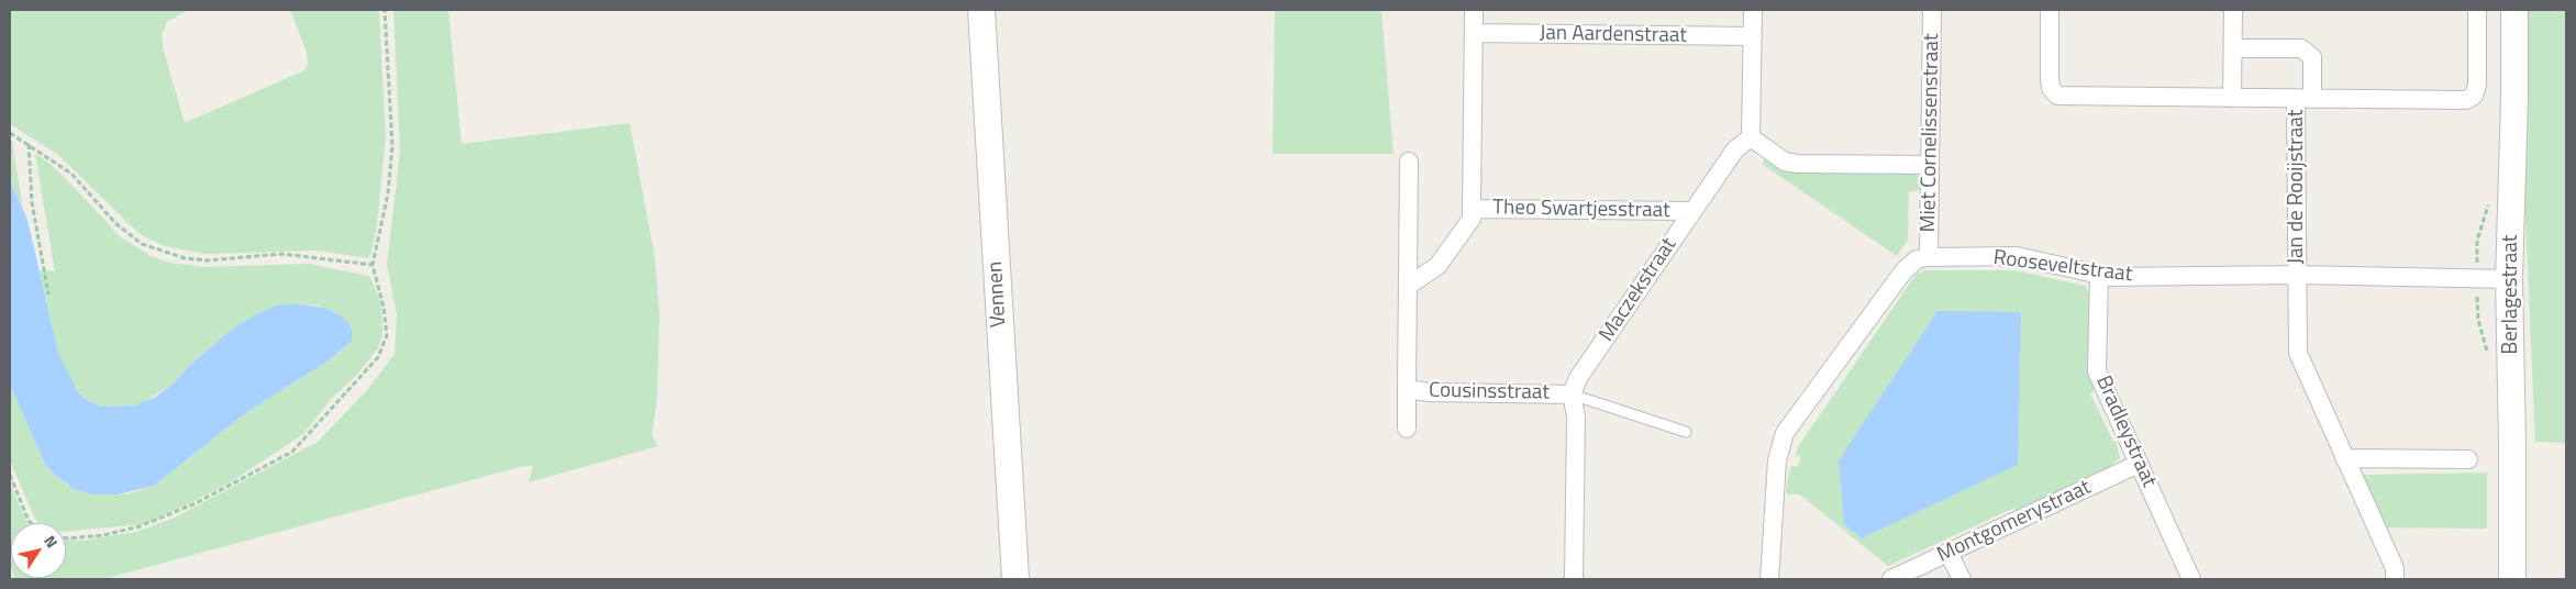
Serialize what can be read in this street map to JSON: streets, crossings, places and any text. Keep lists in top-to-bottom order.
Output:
{
  "streets": {
    "street": [
      "Jan Aardenstraat",
      "Miet Cornelissenstraat",
      "Jan de Rooijstraat",
      "Theo Swartjesstraat",
      "Rooseveltstraat",
      "Maczekstraat",
      "Vennen",
      "Berlagestraat",
      "Cousinsstraat",
      "Bradleystraat",
      "Montgomerystraat"
    ]
  },
  "crossings": [
    ["Jan Aardenstraat", "Theo Swartjesstraat"],
    ["Miet Cornelissenstraat", "Rooseveltstraat"],
    ["Jan de Rooijstraat", "Rooseveltstraat"],
    ["Theo Swartjesstraat", "Maczekstraat"],
    ["Rooseveltstraat", "Berlagestraat"],
    ["Rooseveltstraat", "Bradleystraat"],
    ["Maczekstraat", "Cousinsstraat"],
    ["Bradleystraat", "Montgomerystraat"]
  ],
  "north": "top right"
}
